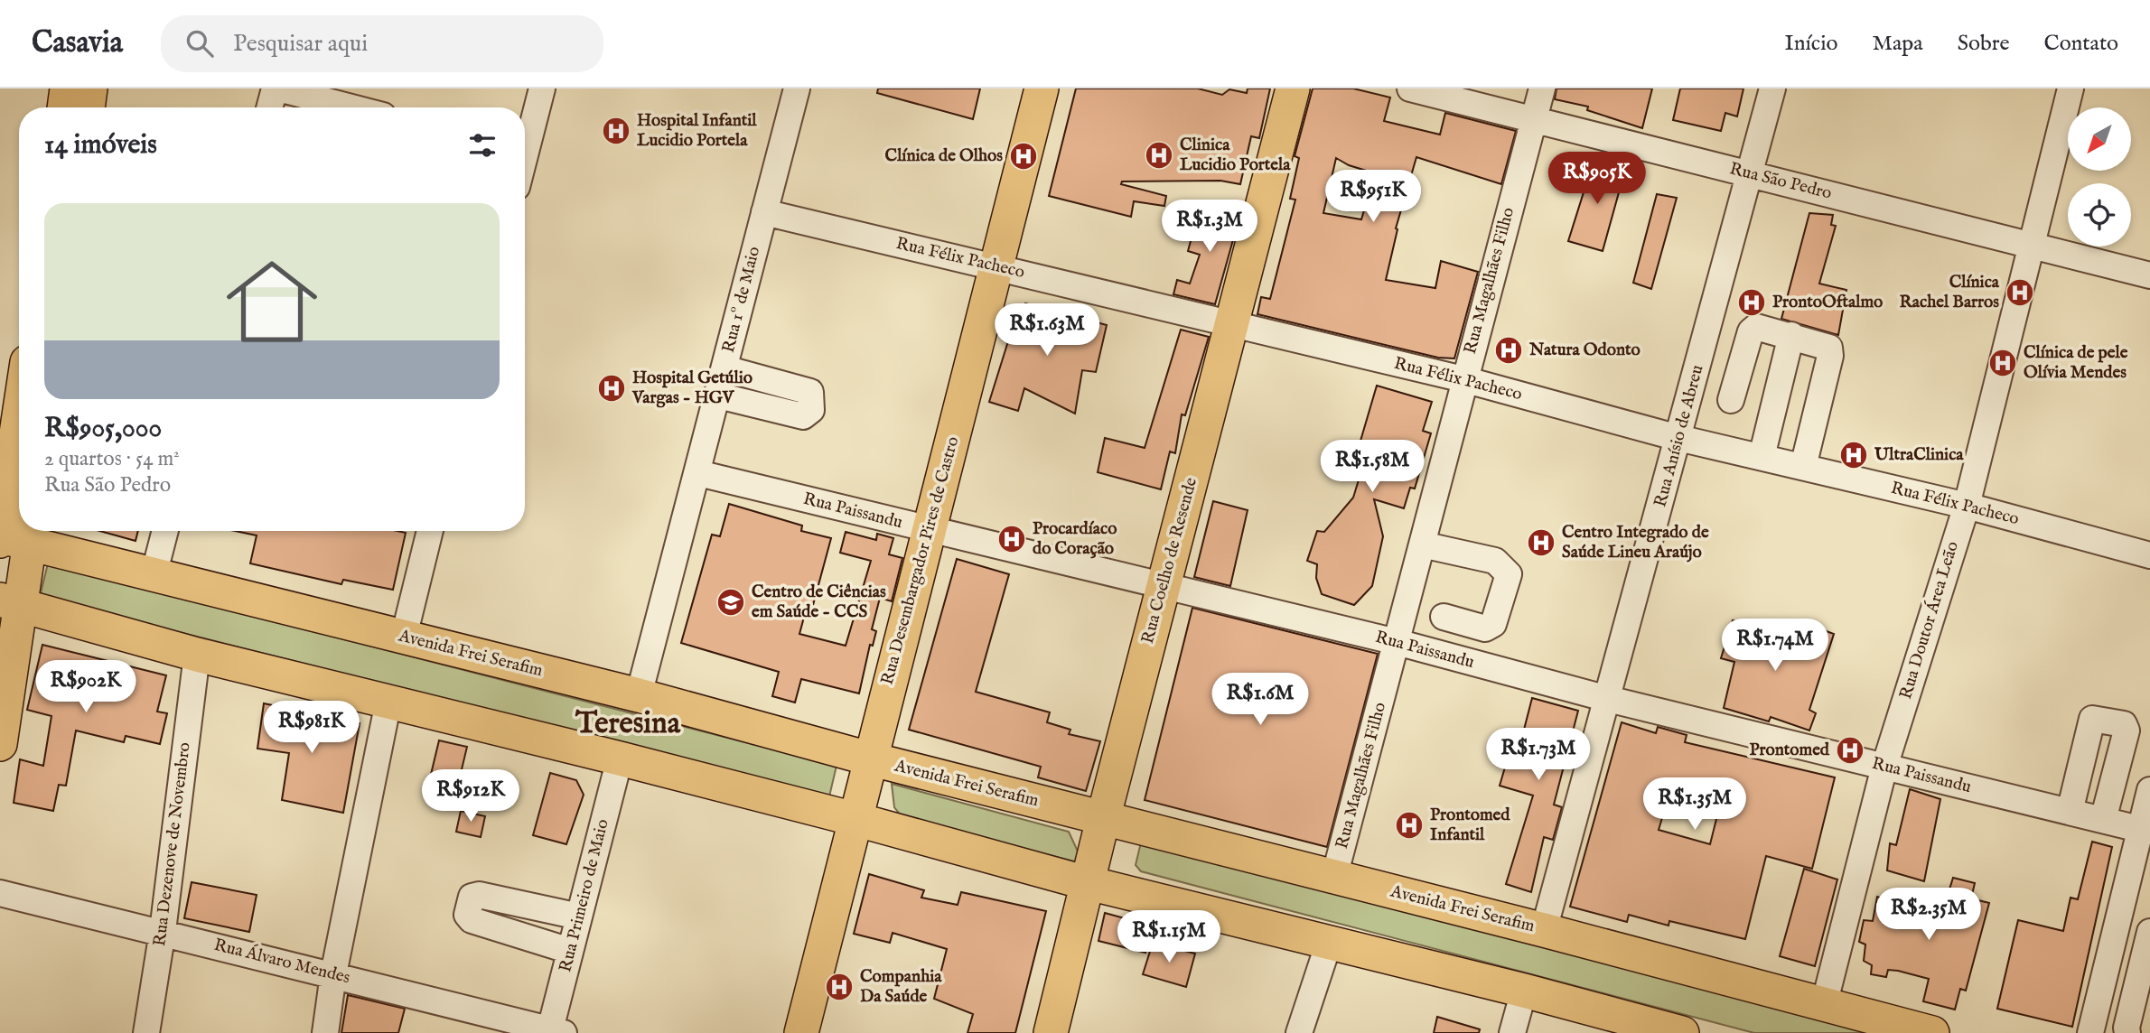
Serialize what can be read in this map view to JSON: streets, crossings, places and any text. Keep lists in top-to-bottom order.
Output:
{
  "streets": {
    "main road": ["Rua Desembargador Pires de Castro", "Rua Coelho de Resende", "Avenida Frei Serafim"],
    "street": [
      "Rua São Pedro",
      "Rua Félix Pacheco",
      "Rua Magalhães Filho",
      "Rua 1º de Maio",
      "Rua Anísio de Abreu",
      "Rua Paissandu",
      "Rua Doutor Área Leão",
      "Rua Dezenove de Novembro",
      "Rua Primeiro de Maio",
      "Rua Álvaro Mendes"
    ]
  },
  "crossings": [
    ["Rua São Pedro", "Rua Magalhães Filho"],
    ["Rua São Pedro", "Rua Anísio de Abreu"],
    ["Rua São Pedro", "Rua Doutor Área Leão"],
    ["Rua Félix Pacheco", "Rua Magalhães Filho"],
    ["Rua Félix Pacheco", "Rua 1º de Maio"],
    ["Rua Félix Pacheco", "Rua Anísio de Abreu"],
    ["Rua Félix Pacheco", "Rua Desembargador Pires de Castro"],
    ["Rua Félix Pacheco", "Rua Coelho de Resende"],
    ["Rua Félix Pacheco", "Rua Doutor Área Leão"],
    ["Rua Magalhães Filho", "Rua Paissandu"],
    ["Rua Magalhães Filho", "Avenida Frei Serafim"],
    ["Rua 1º de Maio", "Rua Paissandu"],
    ["Rua 1º de Maio", "Avenida Frei Serafim"],
    ["Rua Anísio de Abreu", "Rua Paissandu"],
    ["Rua Anísio de Abreu", "Avenida Frei Serafim"],
    ["Rua Paissandu", "Rua Desembargador Pires de Castro"],
    ["Rua Paissandu", "Rua Coelho de Resende"],
    ["Rua Paissandu", "Rua Doutor Área Leão"],
    ["Rua Desembargador Pires de Castro", "Avenida Frei Serafim"],
    ["Rua Coelho de Resende", "Avenida Frei Serafim"],
    ["Rua Doutor Área Leão", "Avenida Frei Serafim"],
    ["Rua Dezenove de Novembro", "Rua Álvaro Mendes"],
    ["Rua Primeiro de Maio", "Rua Álvaro Mendes"]
  ],
  "districts": ["Teresina"],
  "places": {
    "hospital": [
      "Hospital Infantil Lucidio Portela",
      "Clinica Lucidio Portela",
      "Clínica de Olhos",
      "Clínica Rachel Barros",
      "ProntoOftalmo",
      "Natura Odonto",
      "Clínica de pele Olívia Mendes",
      "Hospital Getúlio Vargas - HGV",
      "UltraClinica",
      "Procardíaco do Coração",
      "Centro Integrado de Saúde Lineu Araújo",
      "Prontomed",
      "Prontomed Infantil",
      "Companhia Da Saúde"
    ],
    "school or university": ["Centro de Ciências em Saúde - CCS"]
  },
  "north": "bottom left",
  "page": {
    "header": "Casavia",
    "search": "Pesquisar aqui",
    "nav": [
      "Início",
      "Mapa",
      "Sobre",
      "Contato"
    ],
    "heading": "14 imóveis",
    "price": [
      "R$905K",
      "R$951K",
      "R$1.3M",
      "R$1.63M",
      "R$1.58M",
      "R$1.74M",
      "R$902K",
      "R$1.6M",
      "R$981K",
      "R$1.73M",
      "R$912K",
      "R$1.35M",
      "R$2.35M",
      "R$1.15M"
    ],
    "list": [
      {
        "name": "R$905,000",
        "note": "2 quartos · 54 m² · Rua São Pedro"
      }
    ]
  }
}
